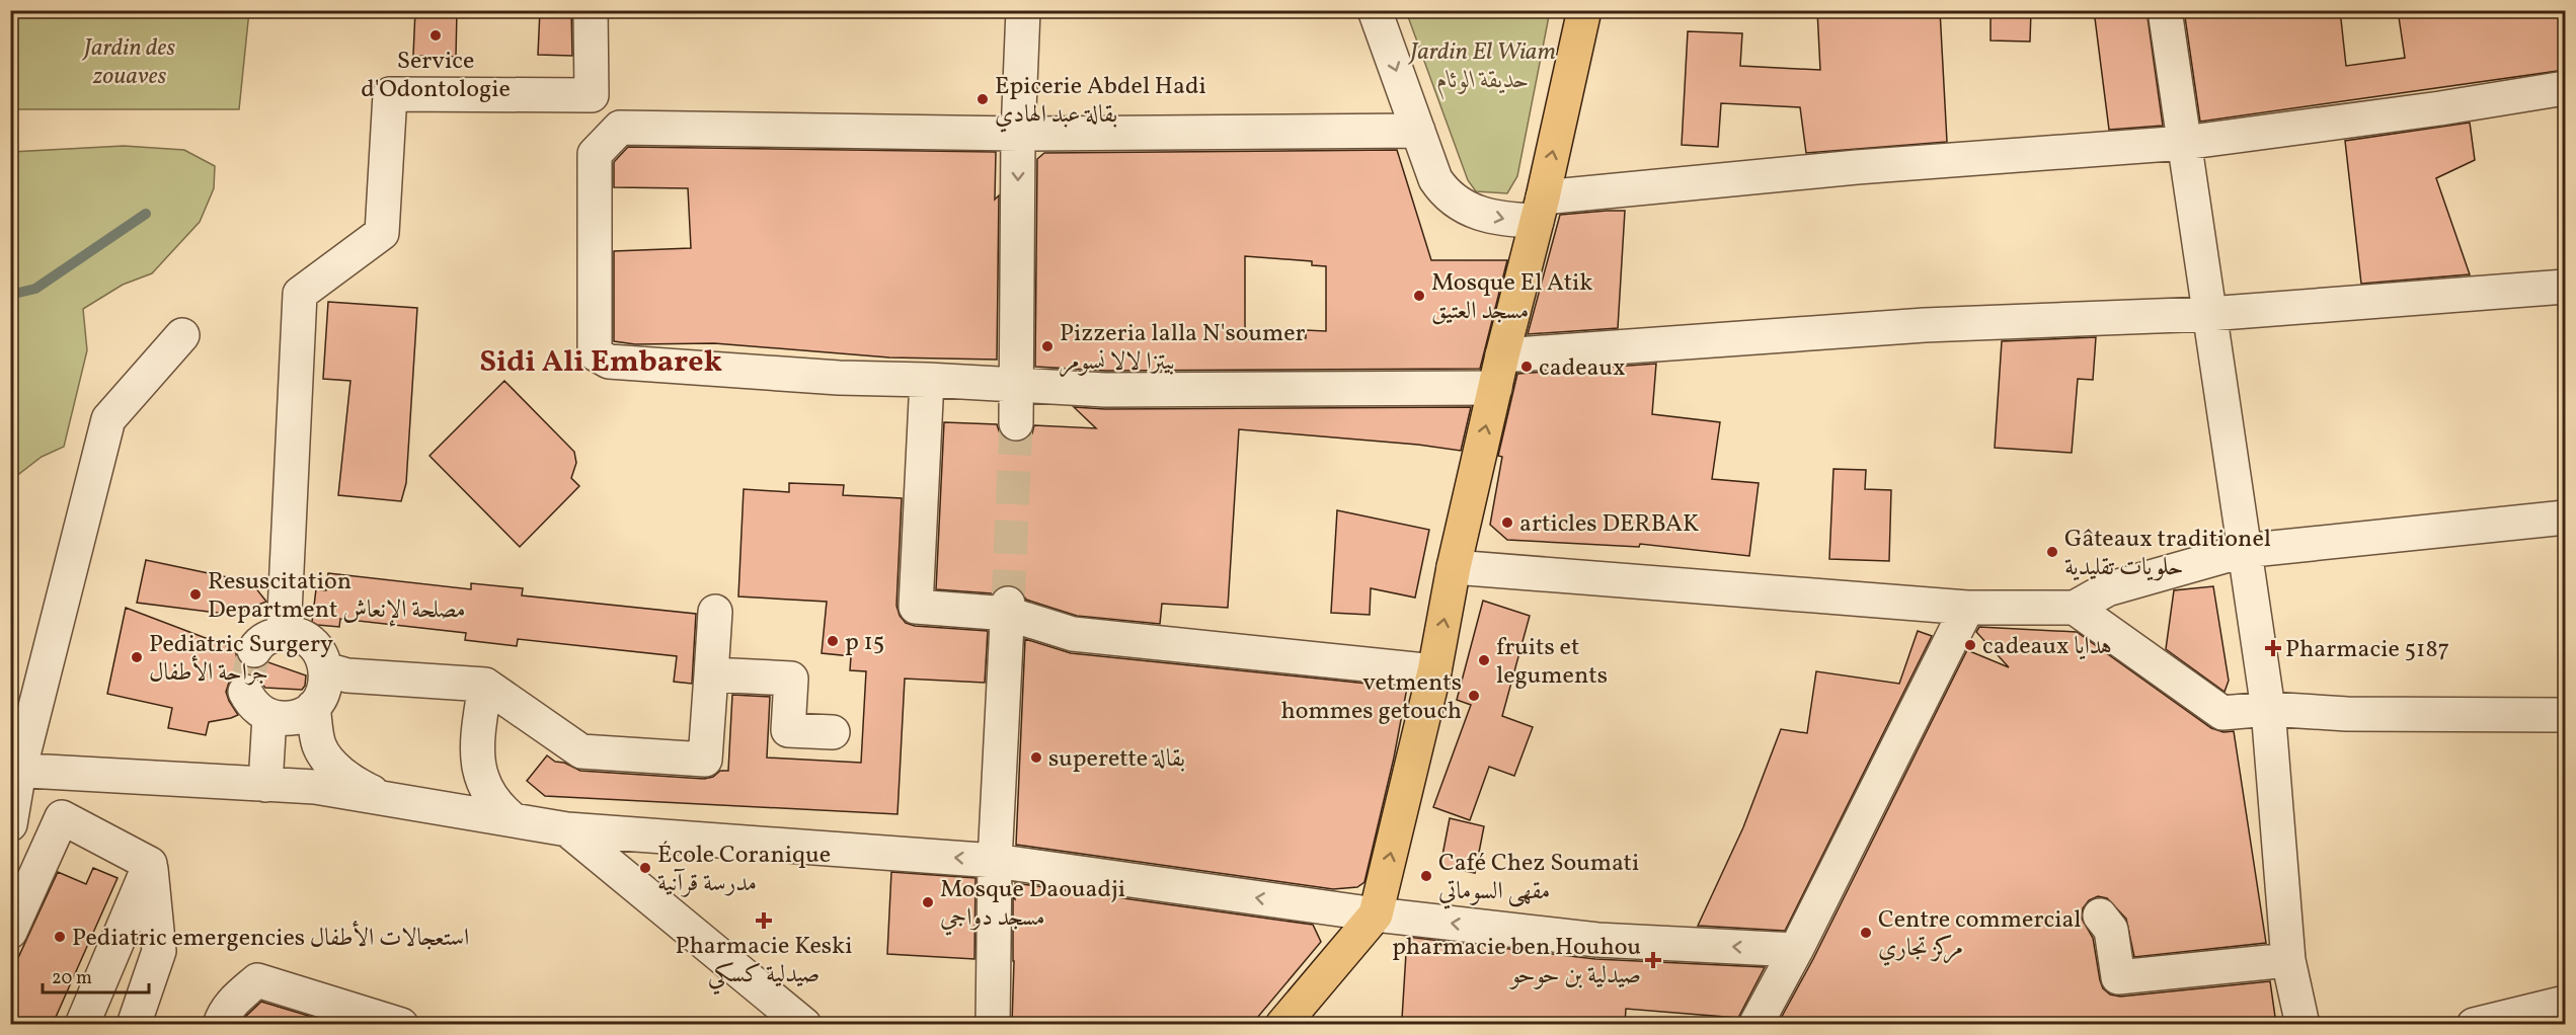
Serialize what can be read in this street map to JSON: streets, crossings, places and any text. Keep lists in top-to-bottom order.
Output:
{
  "districts": ["Sidi Ali Embarek"],
  "parks": ["Jardin des zouaves", "Jardin El Wiam حديقة الوئام"],
  "places": {
    "other": [
      "Service d'Odontologie",
      "Epicerie Abdel Hadi بقالة عبد الهادي",
      "Mosque El Atik مسجد العتيق",
      "Pizzeria lalla N'soumer بيتزا لالا نسومر",
      "cadeaux",
      "articles DERBAK",
      "Gâteaux traditionel حلويات تقليدية",
      "Resuscitation Department مصلحة الإنعاش",
      "p 15",
      "cadeaux هدايا",
      "Pediatric Surgery جراحة الأطفال",
      "fruits et leguments",
      "vetments hommes getouch",
      "superette بقالة",
      "École Coranique مدرسة قرآنية",
      "Café Chez Soumati مقهى السوماتي",
      "Mosque Daouadji مسجد دواجي",
      "Centre commercial مركز تجاري",
      "Pediatric emergencies استعجالات الأطفال"
    ],
    "health": ["Pharmacie 5187", "Pharmacie Keski صيدلية كسكي", "pharmacie ben Houhou صيدلية بن حوحو"]
  },
  "scale_bar": "20 m"
}
